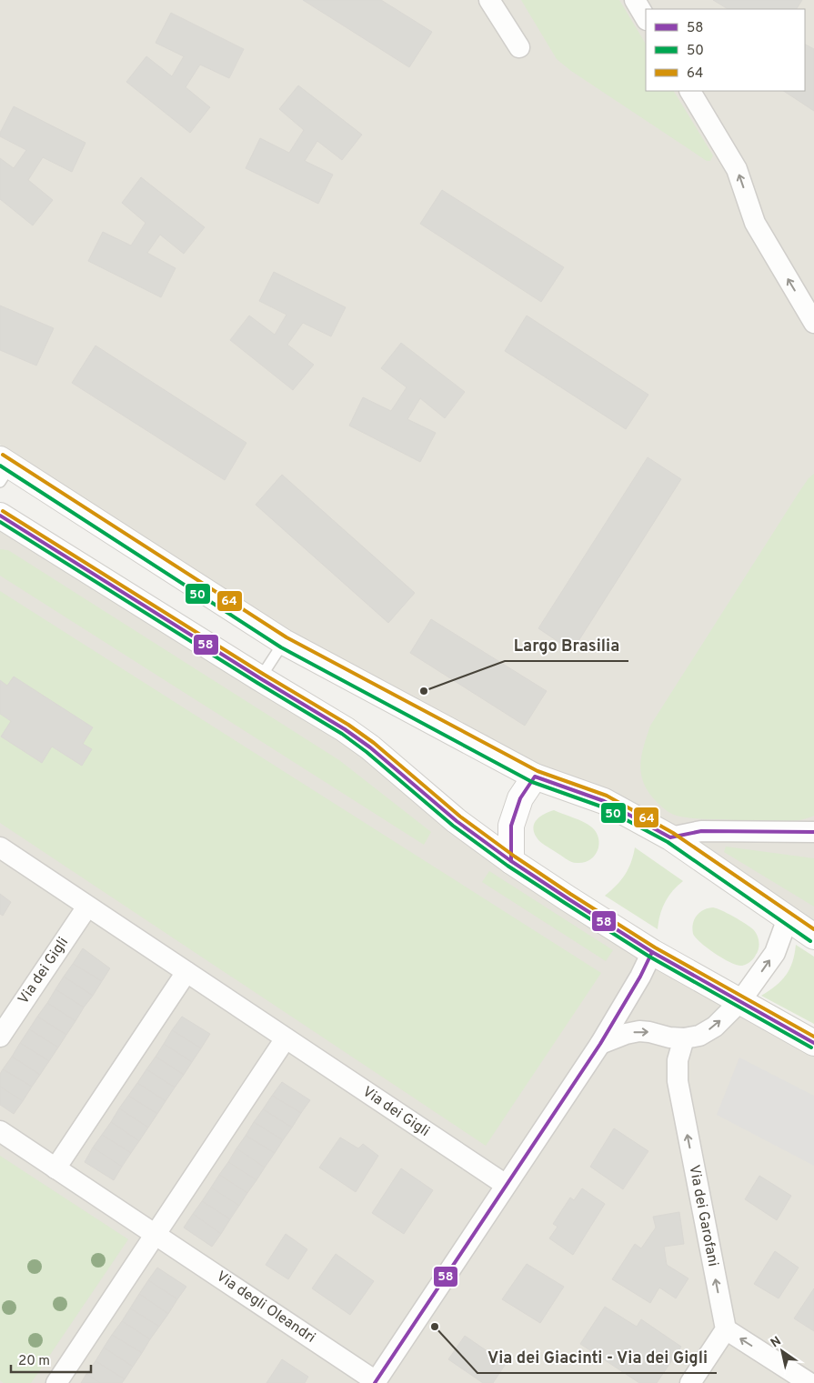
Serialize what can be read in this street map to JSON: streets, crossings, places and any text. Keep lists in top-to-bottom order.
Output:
{
  "streets": {
    "street": ["Via dei Gigli", "Via dei Garofani", "Via degli Oleandri"]
  },
  "one_way": ["Via dei Garofani"],
  "places": ["Largo Brasilia", "Via dei Giacinti - Via dei Gigli"],
  "lines": ["transit line 64", "transit line 50", "transit line 58"],
  "legend": ["58", "50", "64"],
  "scale_bar": "20 m",
  "north": "top left"
}
